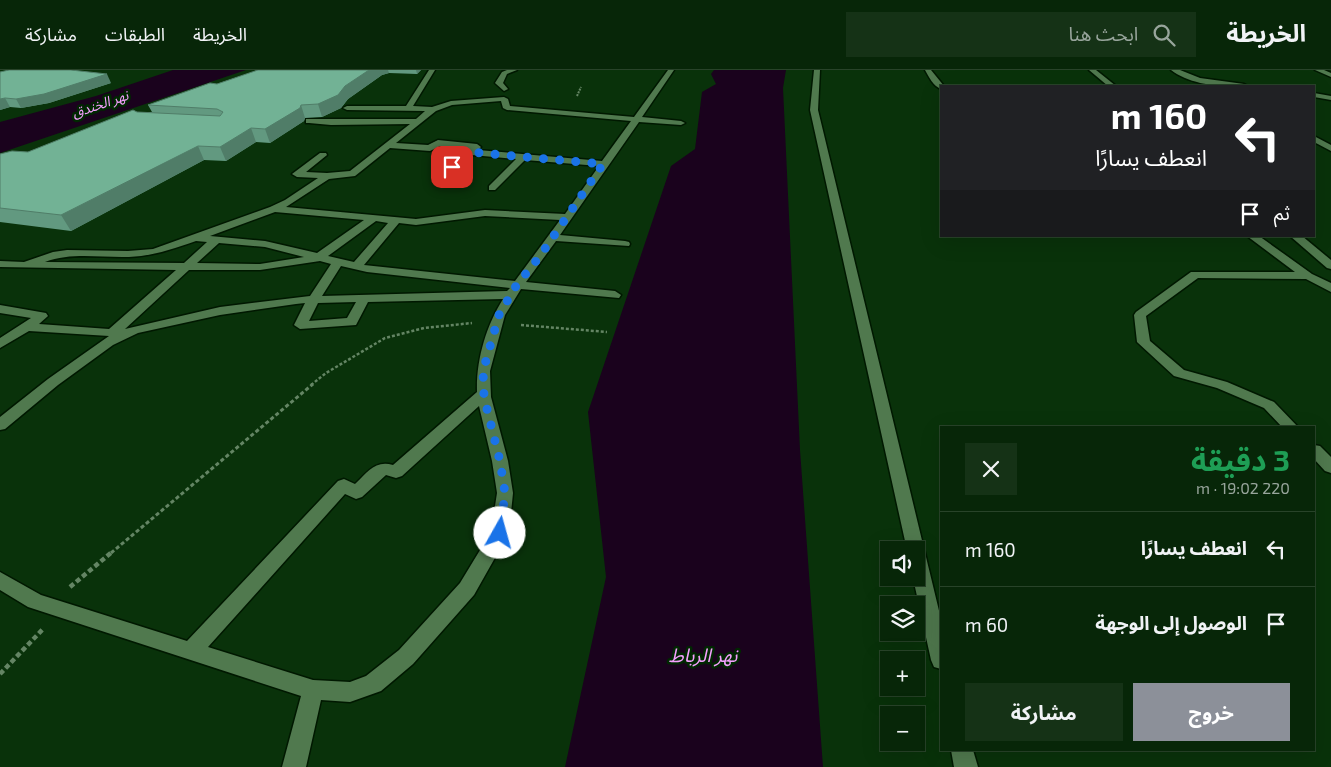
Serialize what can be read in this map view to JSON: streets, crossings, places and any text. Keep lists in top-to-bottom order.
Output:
{
  "water": ["نهر الخندق", "نهر الرباط"],
  "page": {
    "header": "الخريطة",
    "search": "ابحث هنا",
    "nav": ["الخريطة", "الطبقات", "مشاركة"],
    "turn": ["160 m", "انعطف يسارًا"],
    "then": "ثم",
    "heading": ["3 دقيقة", "220 m · 19:02"],
    "list": [
      {
        "name": "انعطف يسارًا",
        "value": "160 m"
      },
      {
        "name": "الوصول إلى الوجهة",
        "value": "60 m"
      }
    ],
    "map_buttons": ["+", "−"],
    "buttons": ["خروج", "مشاركة"]
  }
}
